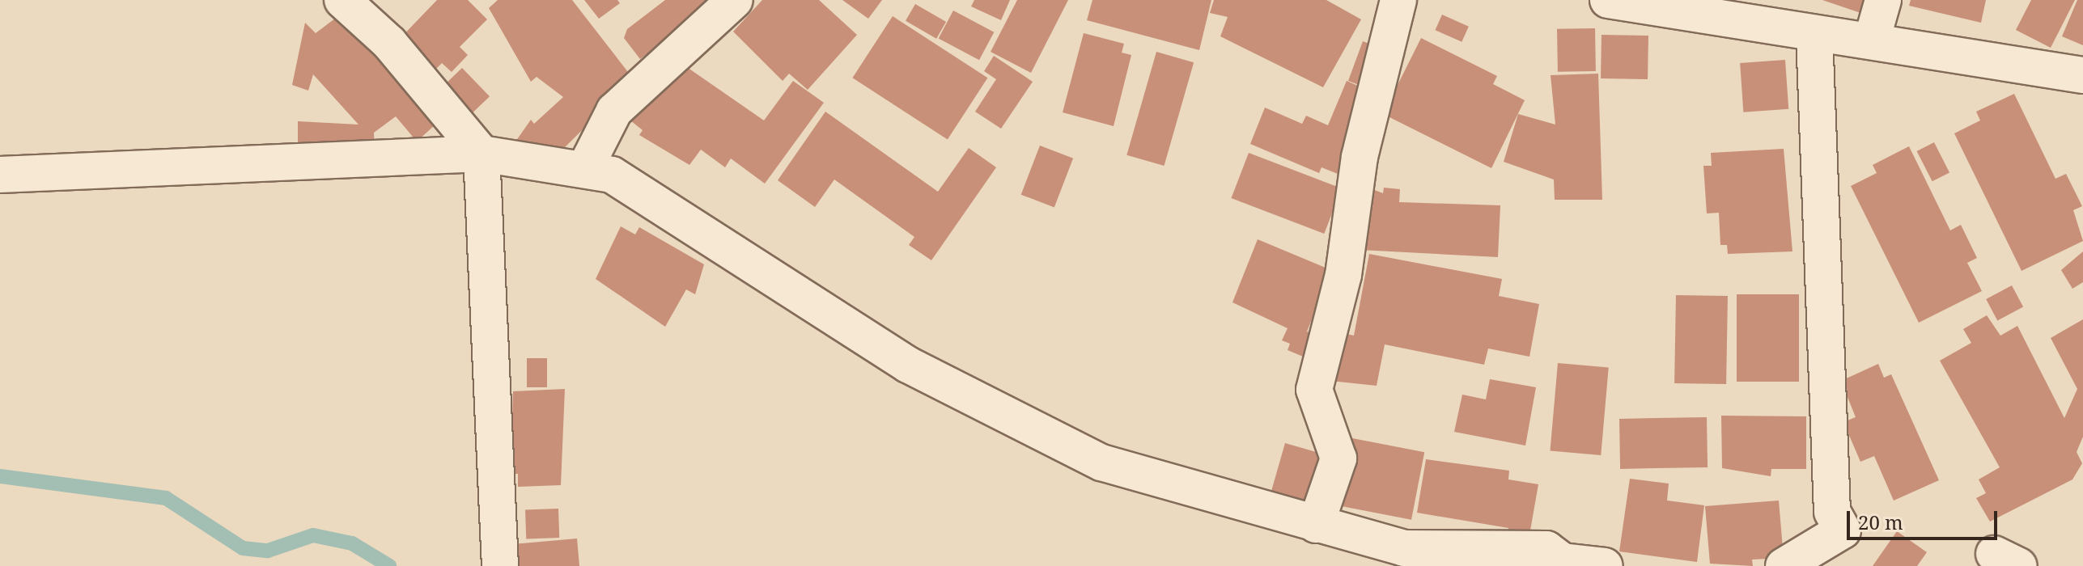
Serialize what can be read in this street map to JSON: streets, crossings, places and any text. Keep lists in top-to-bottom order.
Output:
{
  "scale_bar": "20 m"
}
